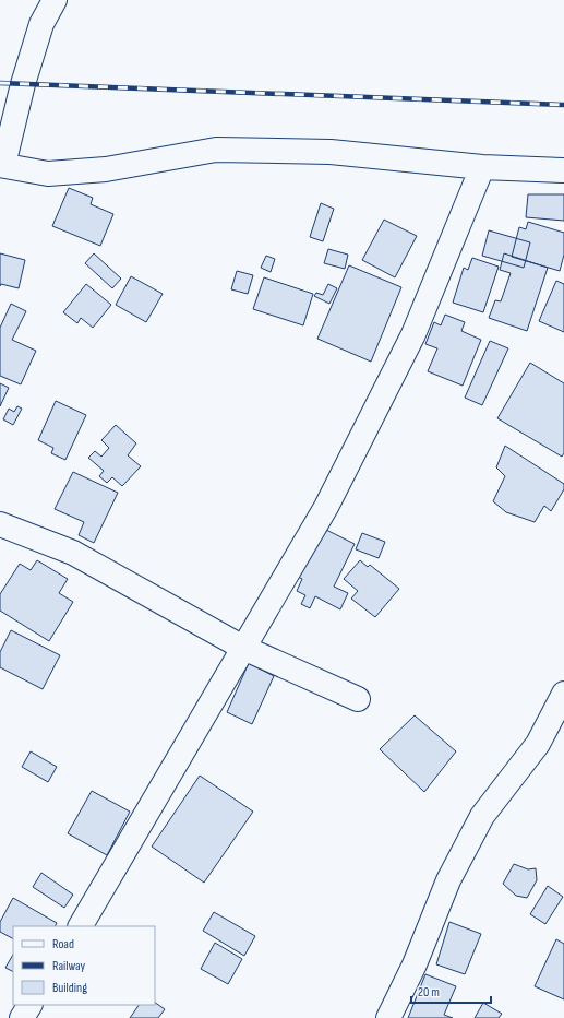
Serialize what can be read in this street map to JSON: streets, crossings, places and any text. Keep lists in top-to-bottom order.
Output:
{
  "legend": ["Road", "Railway", "Building"],
  "scale_bar": "20 m"
}
